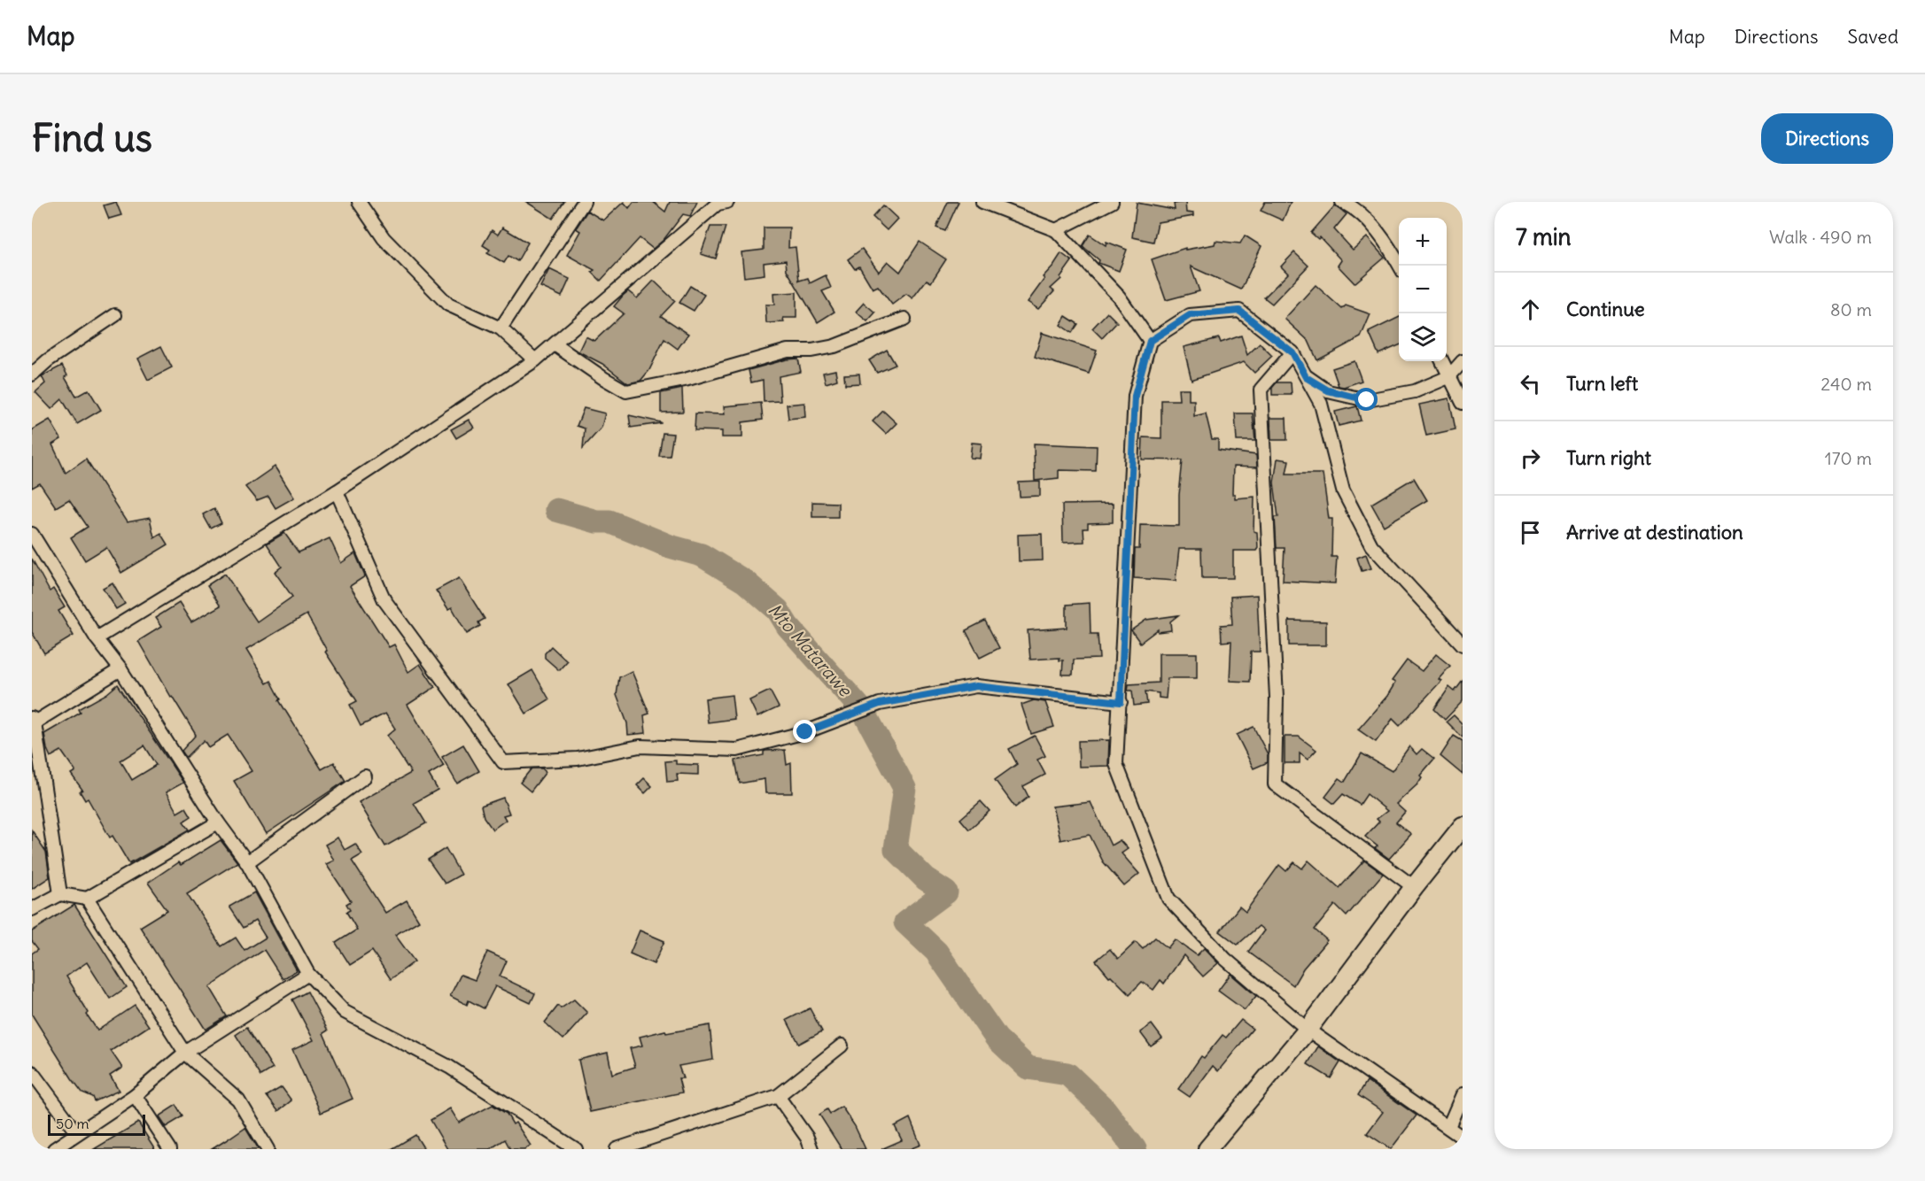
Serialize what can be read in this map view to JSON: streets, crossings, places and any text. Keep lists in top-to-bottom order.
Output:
{
  "water": ["Mto Matarawe"],
  "scale_bar": "50 m",
  "page": {
    "header": "Map",
    "nav": ["Map", "Directions", "Saved"],
    "buttons": "Directions",
    "title": "Find us",
    "heading": ["7 min", "Walk · 490 m"],
    "map_buttons": ["+", "−"],
    "list": [
      ["Continue", "80 m"],
      ["Turn left", "240 m"],
      ["Turn right", "170 m"],
      "Arrive at destination"
    ],
    "scale": "50 m"
  }
}
